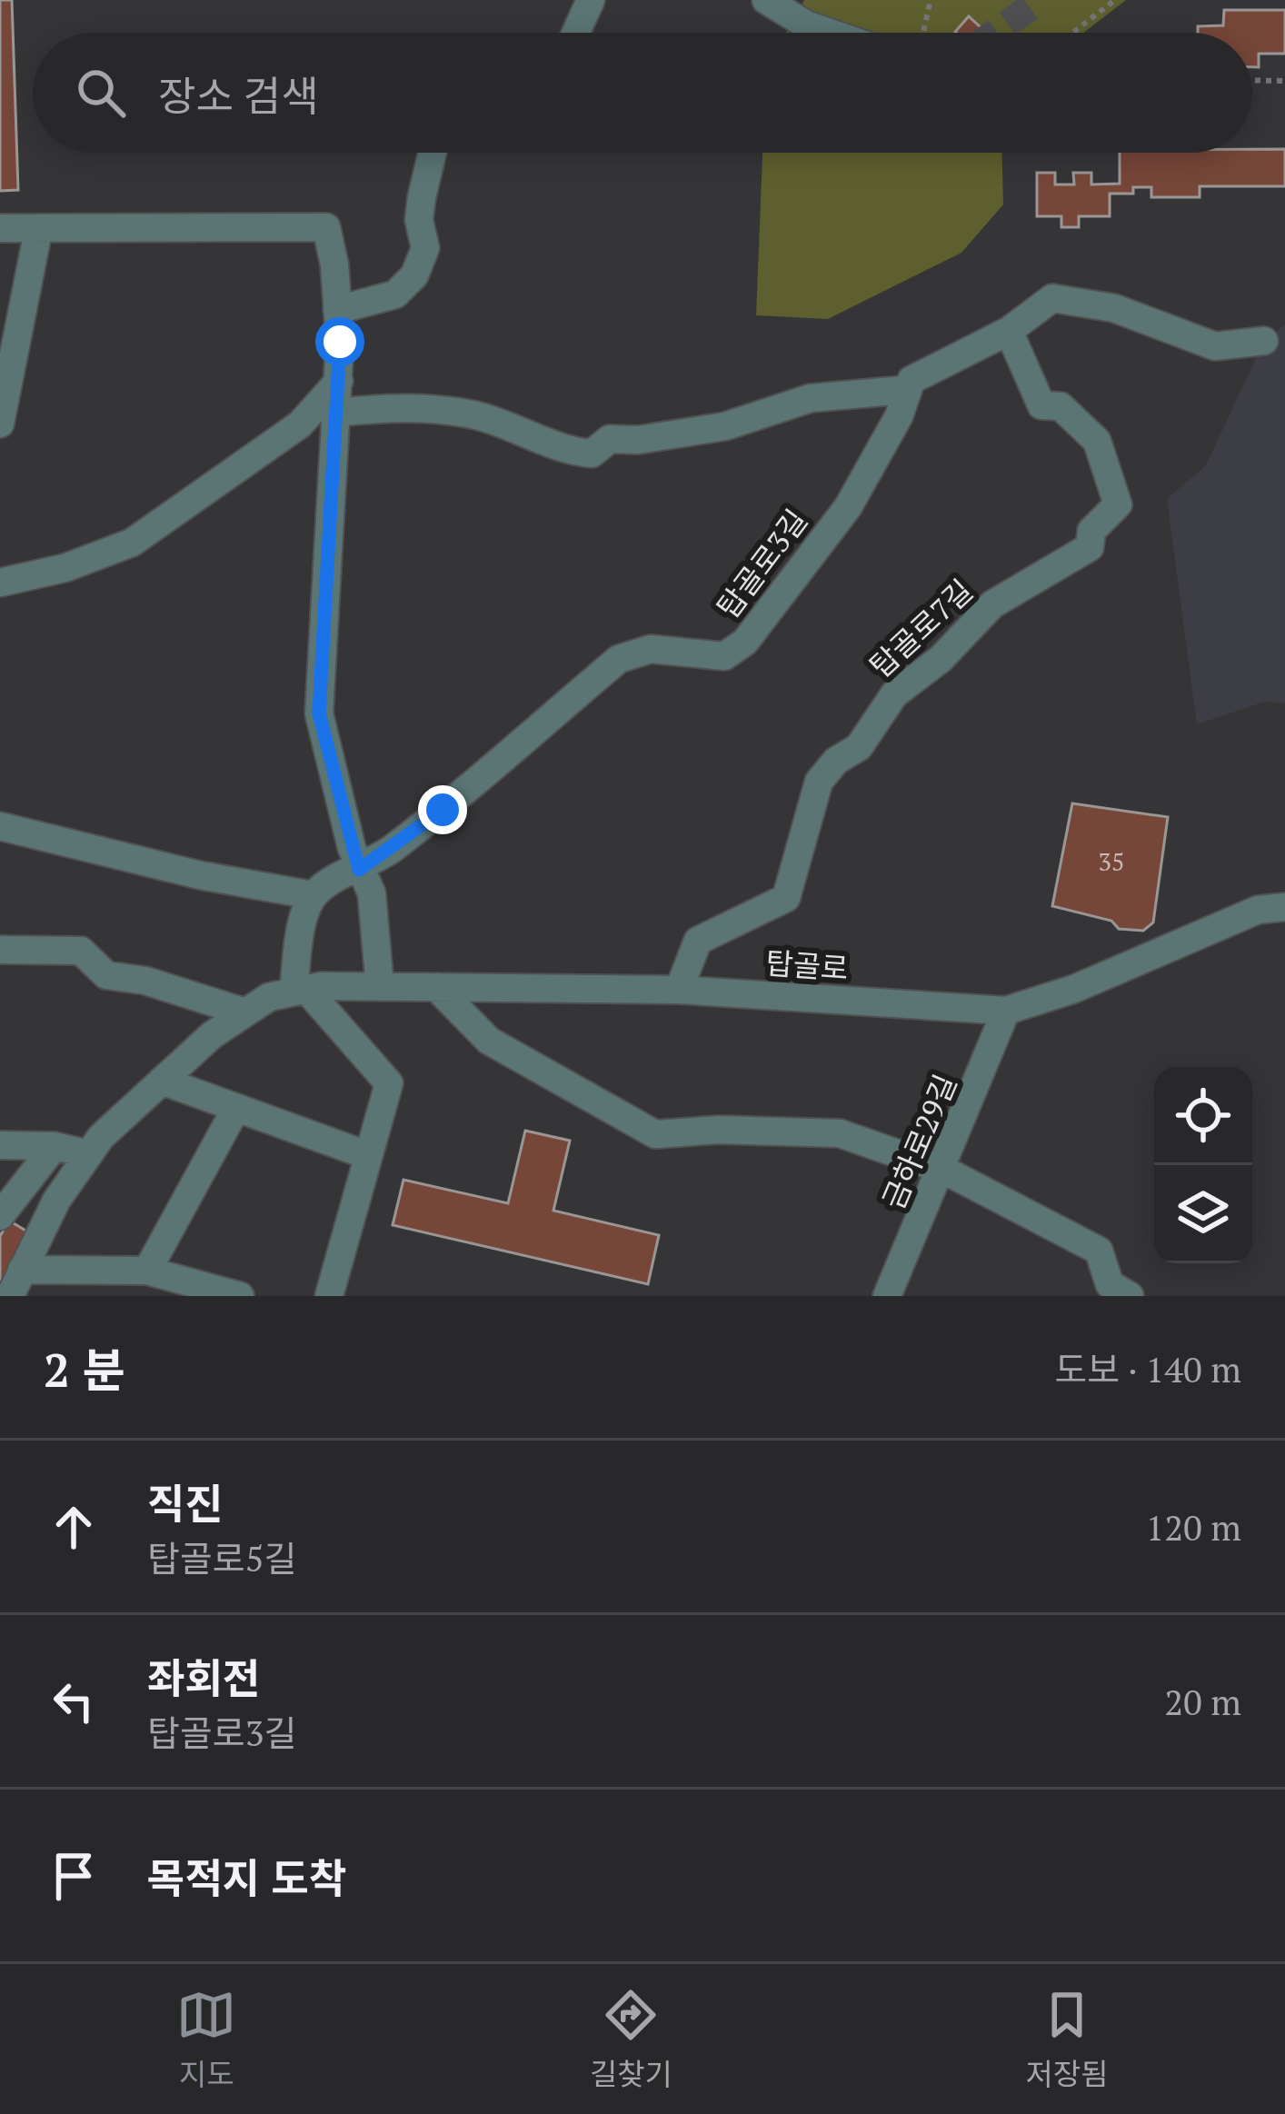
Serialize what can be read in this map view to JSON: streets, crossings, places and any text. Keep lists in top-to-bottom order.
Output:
{
  "streets": {
    "street": [
      "탑골로3길",
      "탑골로7길",
      "탑골로",
      "금하로29길"
    ]
  },
  "crossings": [
    ["탑골로7길", "탑골로"],
    ["탑골로", "금하로29길"]
  ],
  "house_numbers": ["35"],
  "page": {
    "search": "장소 검색",
    "heading": ["2 분", "도보 · 140 m"],
    "list": [
      ["직진", "탑골로5길", "120 m"],
      ["좌회전", "탑골로3길", "20 m"],
      "목적지 도착"
    ],
    "nav": ["지도", "길찾기", "저장됨"]
  }
}
